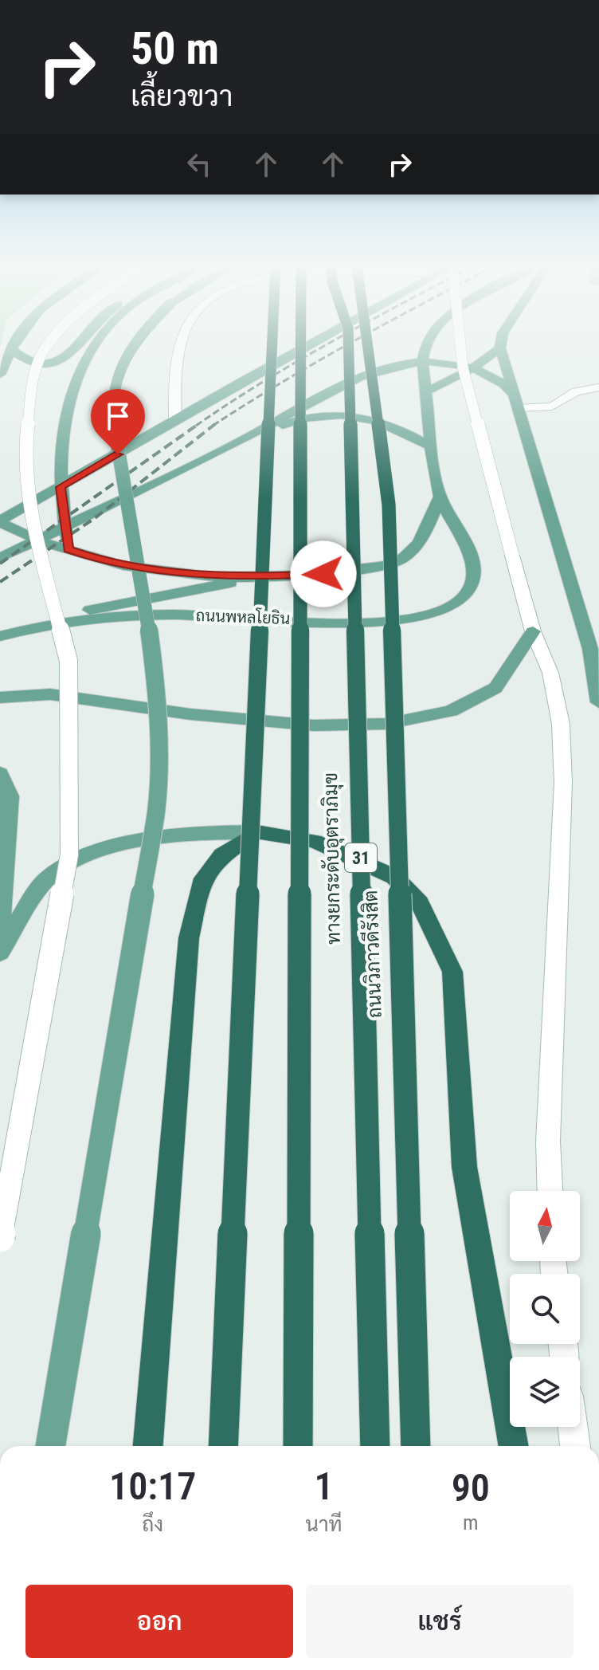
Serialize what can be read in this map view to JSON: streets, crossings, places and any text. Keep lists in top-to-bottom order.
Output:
{
  "streets": {
    "highway": ["31", "ทางยกระดับอุตราภิมุข", "ถนนวิภาวดีรังสิต"],
    "main road": ["ถนนพหลโยธิน"]
  },
  "north": "top",
  "page": {
    "turn": ["50 m", "เลี้ยวขวา"],
    "eta": [
      "10:17",
      "ถึง",
      "1",
      "นาที",
      "90",
      "m"
    ],
    "buttons": ["ออก", "แชร์"]
  }
}
